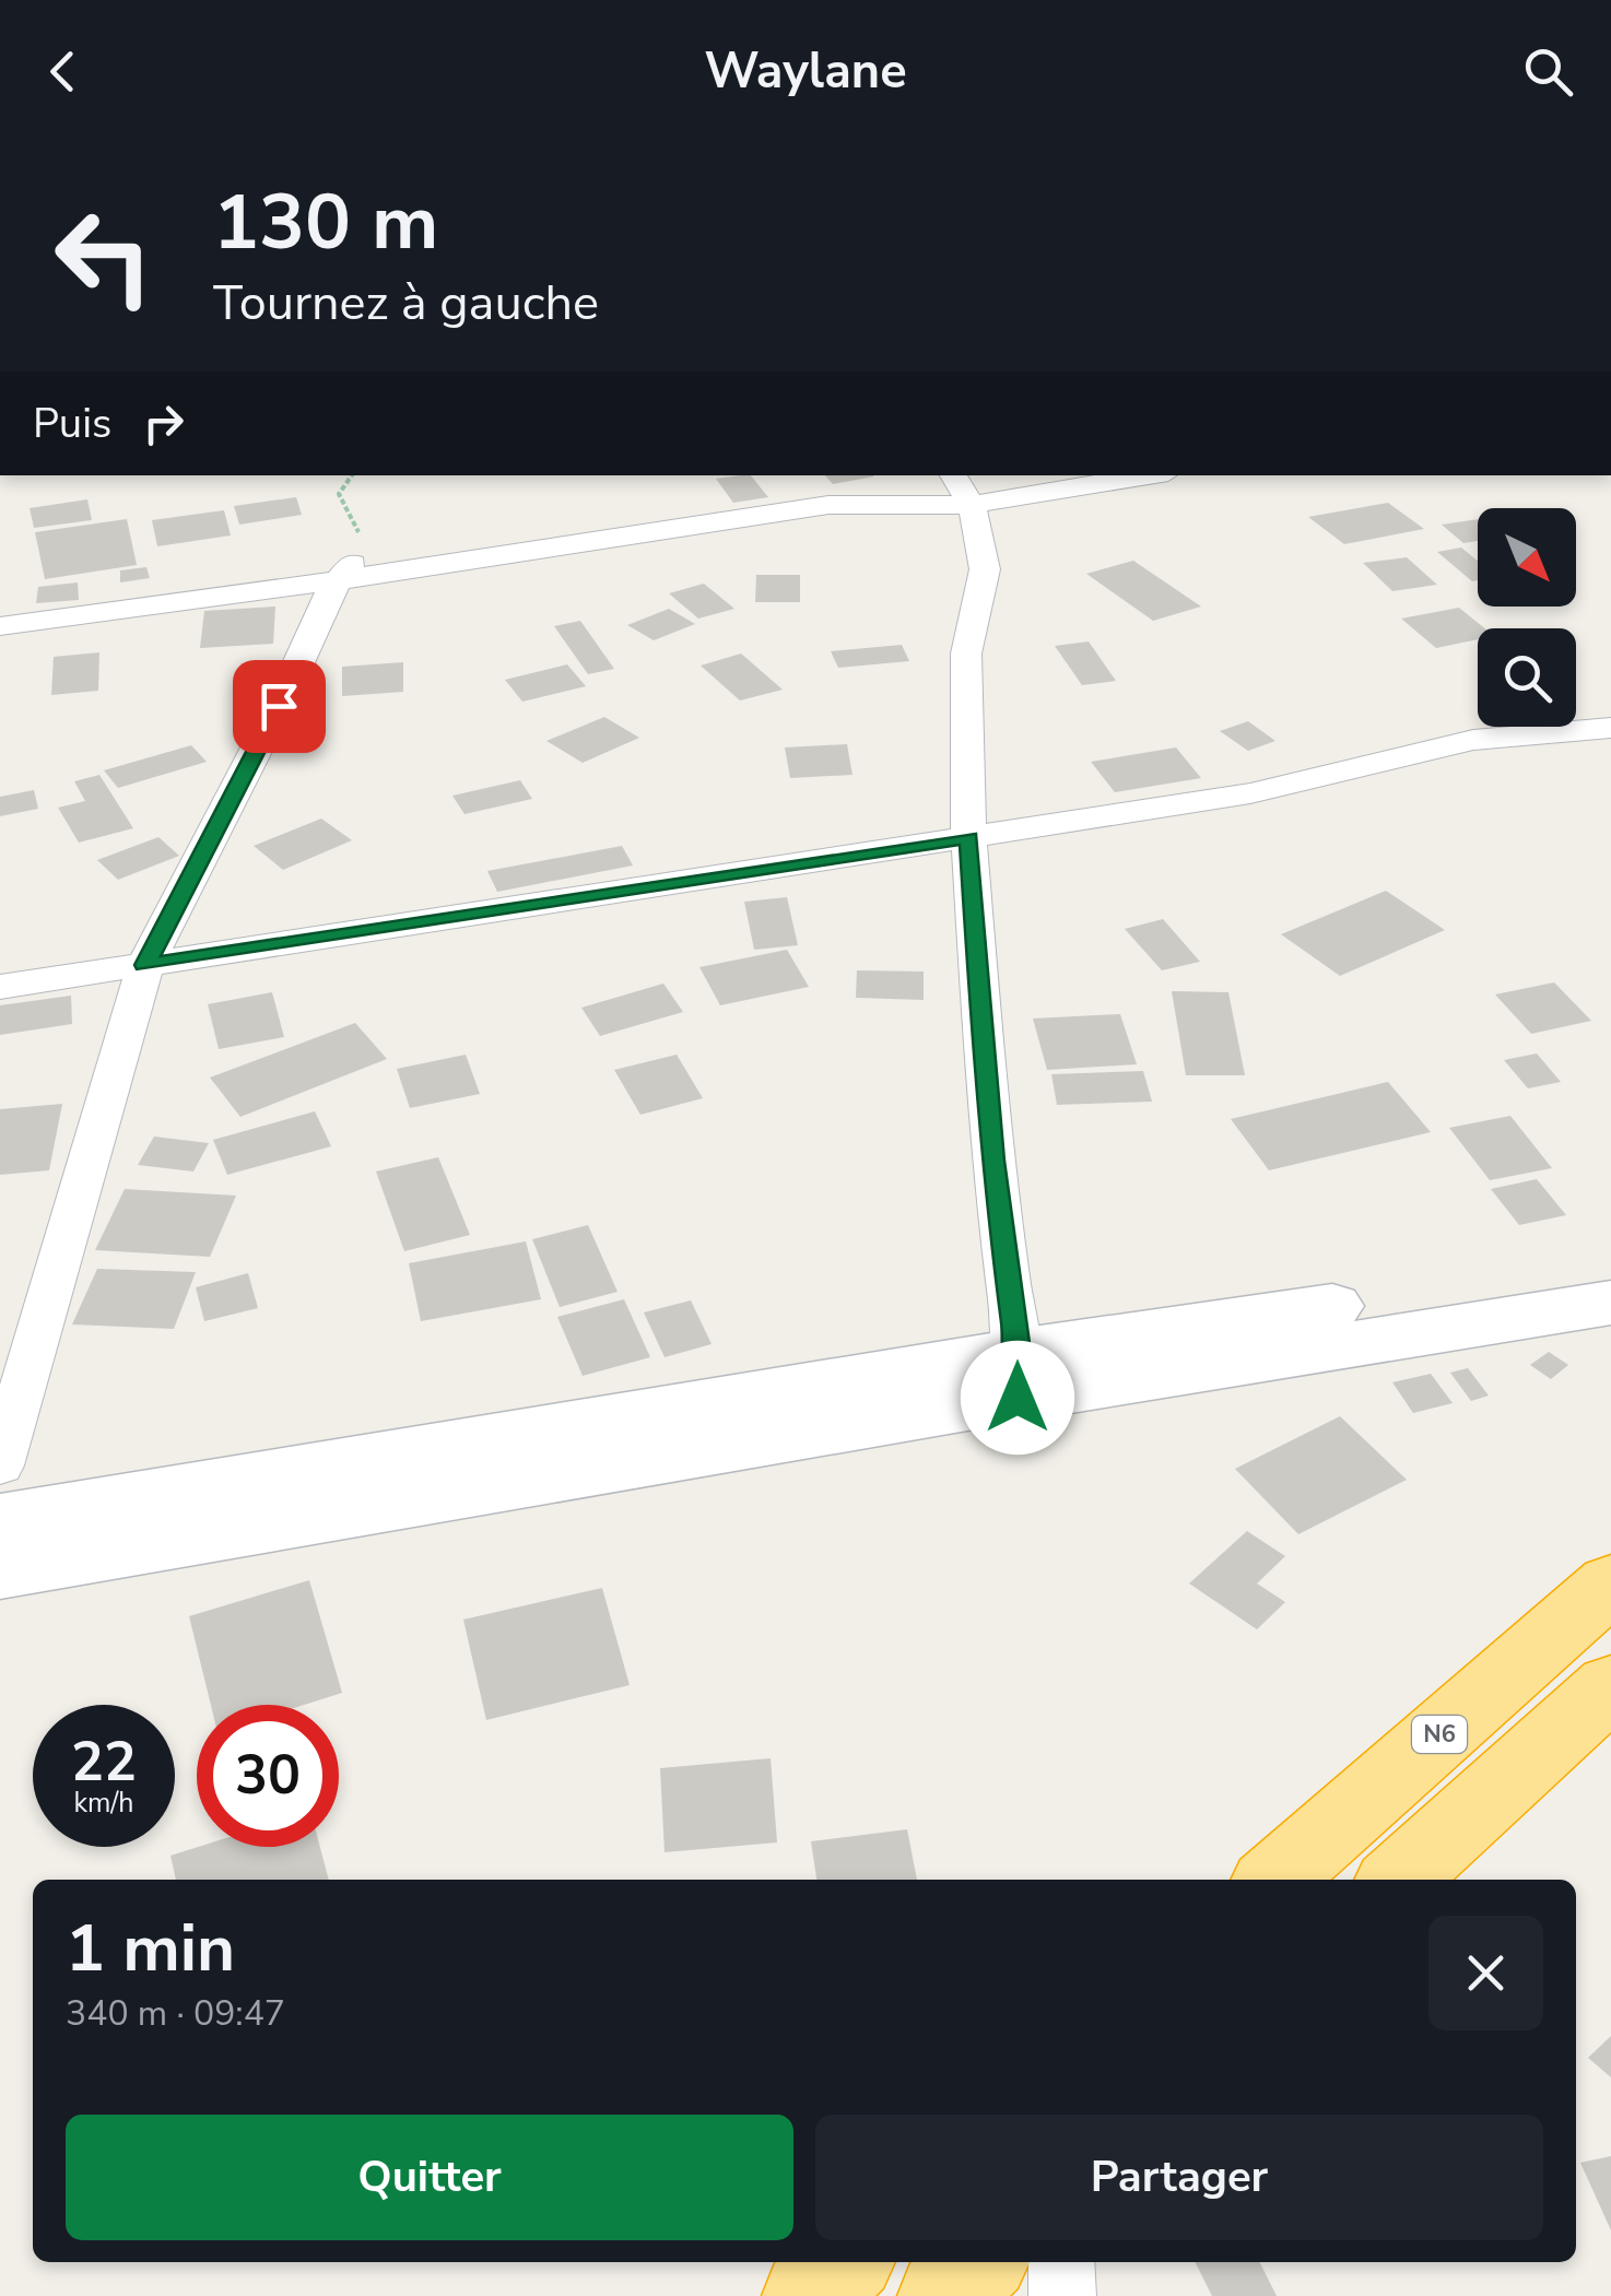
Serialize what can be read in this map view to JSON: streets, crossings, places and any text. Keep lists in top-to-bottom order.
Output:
{
  "streets": {
    "highway": ["N6"]
  },
  "north": "bottom right",
  "page": {
    "header": "Waylane",
    "turn": ["130 m", "Tournez à gauche"],
    "then": "Puis",
    "speed": "22 km/h",
    "limit": "30",
    "heading": ["1 min", "340 m · 09:47"],
    "buttons": ["Quitter", "Partager"]
  }
}
